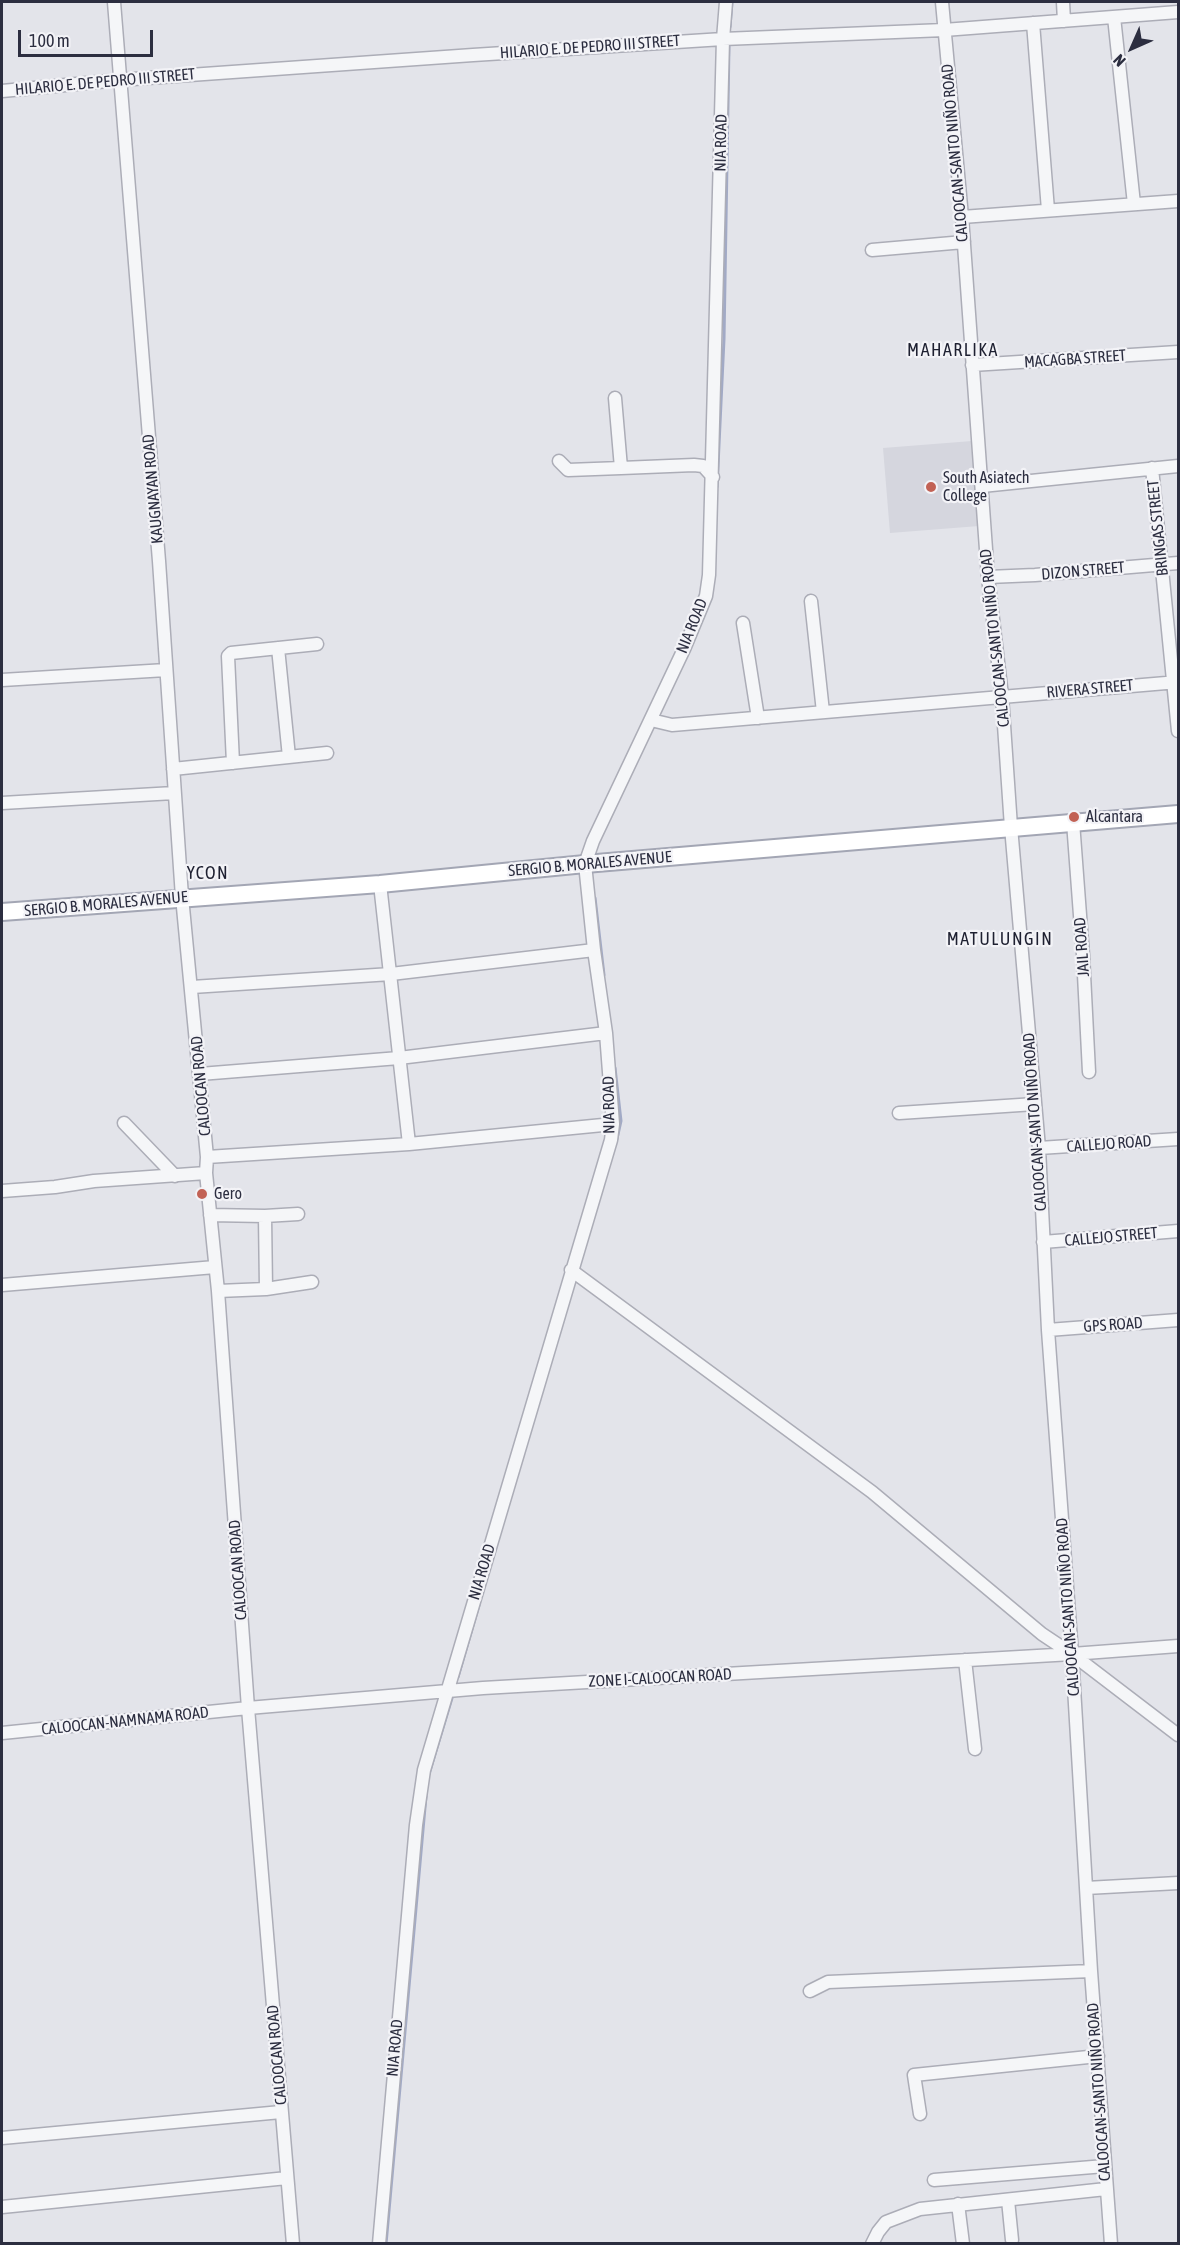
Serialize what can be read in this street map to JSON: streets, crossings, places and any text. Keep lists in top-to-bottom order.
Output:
{
  "streets": {
    "main road": ["SERGIO B. MORALES AVENUE"],
    "street": [
      "HILARIO E. DE PEDRO III STREET",
      "NIA ROAD",
      "CALOOCAN-SANTO NIÑO ROAD",
      "MACAGBA STREET",
      "KAUGNAYAN ROAD",
      "BRINGAS STREET",
      "DIZON STREET",
      "RIVERA STREET",
      "JAIL ROAD",
      "CALOOCAN ROAD",
      "CALLEJO ROAD",
      "CALLEJO STREET",
      "GPS ROAD",
      "ZONE I-CALOOCAN ROAD",
      "CALOOCAN-NAMNAMA ROAD"
    ]
  },
  "crossings": [
    ["HILARIO E. DE PEDRO III STREET", "NIA ROAD"],
    ["HILARIO E. DE PEDRO III STREET", "CALOOCAN-SANTO NIÑO ROAD"],
    ["HILARIO E. DE PEDRO III STREET", "KAUGNAYAN ROAD"],
    ["NIA ROAD", "RIVERA STREET"],
    ["NIA ROAD", "SERGIO B. MORALES AVENUE"],
    ["NIA ROAD", "ZONE I-CALOOCAN ROAD"],
    ["CALOOCAN-SANTO NIÑO ROAD", "MACAGBA STREET"],
    ["CALOOCAN-SANTO NIÑO ROAD", "DIZON STREET"],
    ["CALOOCAN-SANTO NIÑO ROAD", "RIVERA STREET"],
    ["CALOOCAN-SANTO NIÑO ROAD", "SERGIO B. MORALES AVENUE"],
    ["CALOOCAN-SANTO NIÑO ROAD", "CALLEJO ROAD"],
    ["CALOOCAN-SANTO NIÑO ROAD", "CALLEJO STREET"],
    ["CALOOCAN-SANTO NIÑO ROAD", "GPS ROAD"],
    ["CALOOCAN-SANTO NIÑO ROAD", "ZONE I-CALOOCAN ROAD"],
    ["KAUGNAYAN ROAD", "SERGIO B. MORALES AVENUE"],
    ["KAUGNAYAN ROAD", "CALOOCAN ROAD"],
    ["BRINGAS STREET", "DIZON STREET"],
    ["BRINGAS STREET", "RIVERA STREET"],
    ["SERGIO B. MORALES AVENUE", "JAIL ROAD"],
    ["SERGIO B. MORALES AVENUE", "CALOOCAN ROAD"],
    ["CALOOCAN ROAD", "ZONE I-CALOOCAN ROAD"],
    ["CALOOCAN ROAD", "CALOOCAN-NAMNAMA ROAD"],
    ["ZONE I-CALOOCAN ROAD", "CALOOCAN-NAMNAMA ROAD"]
  ],
  "districts": ["MAHARLIKA", "YCON", "MATULUNGIN"],
  "places": ["South Asiatech College", "Alcantara", "Gero"],
  "scale_bar": "100 m",
  "north": "bottom left"
}
